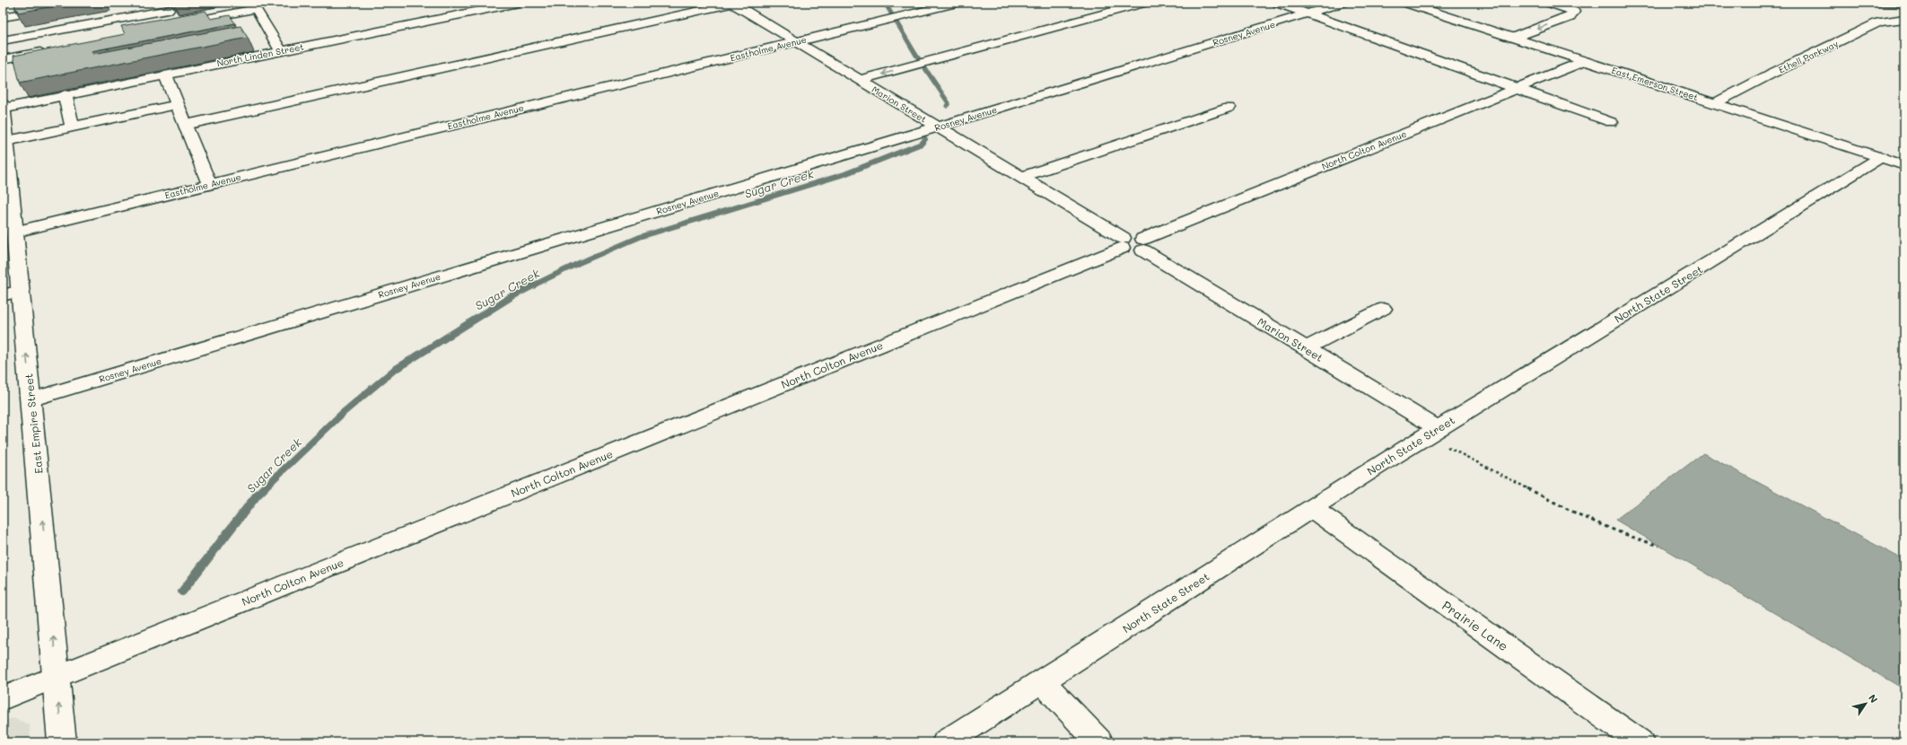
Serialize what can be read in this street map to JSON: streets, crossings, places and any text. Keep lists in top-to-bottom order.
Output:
{
  "streets": {
    "street": [
      "Rosney Avenue",
      "Eastholme Avenue",
      "North Linden Street",
      "Ethell Parkway",
      "East Emerson Street",
      "Marion Street",
      "North Colton Avenue",
      "North State Street",
      "East Empire Street",
      "Prairie Lane"
    ]
  },
  "crossings": [
    ["Rosney Avenue", "Marion Street"],
    ["Rosney Avenue", "East Empire Street"],
    ["Eastholme Avenue", "Marion Street"],
    ["Eastholme Avenue", "East Empire Street"],
    ["North Linden Street", "East Empire Street"],
    ["Ethell Parkway", "East Emerson Street"],
    ["East Emerson Street", "North Colton Avenue"],
    ["East Emerson Street", "North State Street"],
    ["Marion Street", "North Colton Avenue"],
    ["Marion Street", "North State Street"],
    ["North Colton Avenue", "East Empire Street"],
    ["North State Street", "Prairie Lane"]
  ],
  "one_way": ["East Empire Street"],
  "water": ["Sugar Creek"],
  "north": "top right"
}
